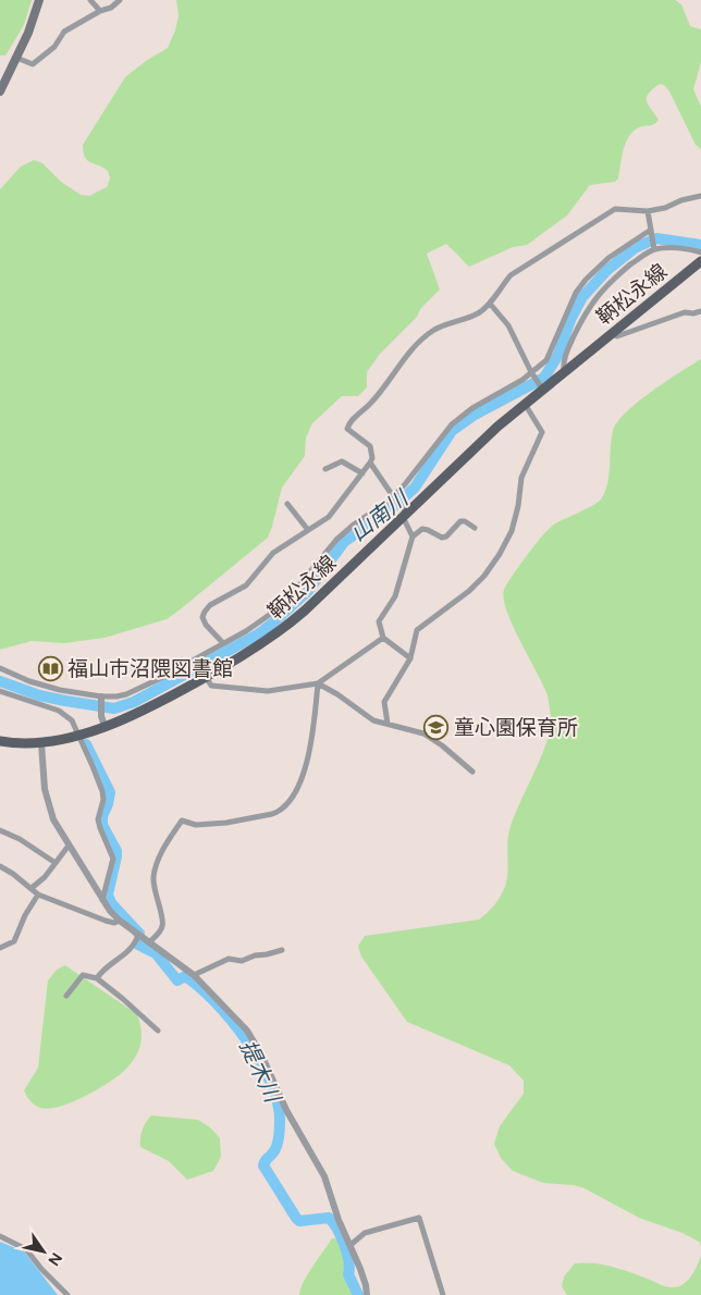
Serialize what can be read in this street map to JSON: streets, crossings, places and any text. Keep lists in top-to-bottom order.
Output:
{
  "streets": {
    "main road": ["鞆松永線"]
  },
  "water": ["山南川", "提木川"],
  "places": {
    "library": ["福山市沼隈図書館"],
    "school or university": ["童心園保育所"]
  },
  "north": "bottom right"
}
